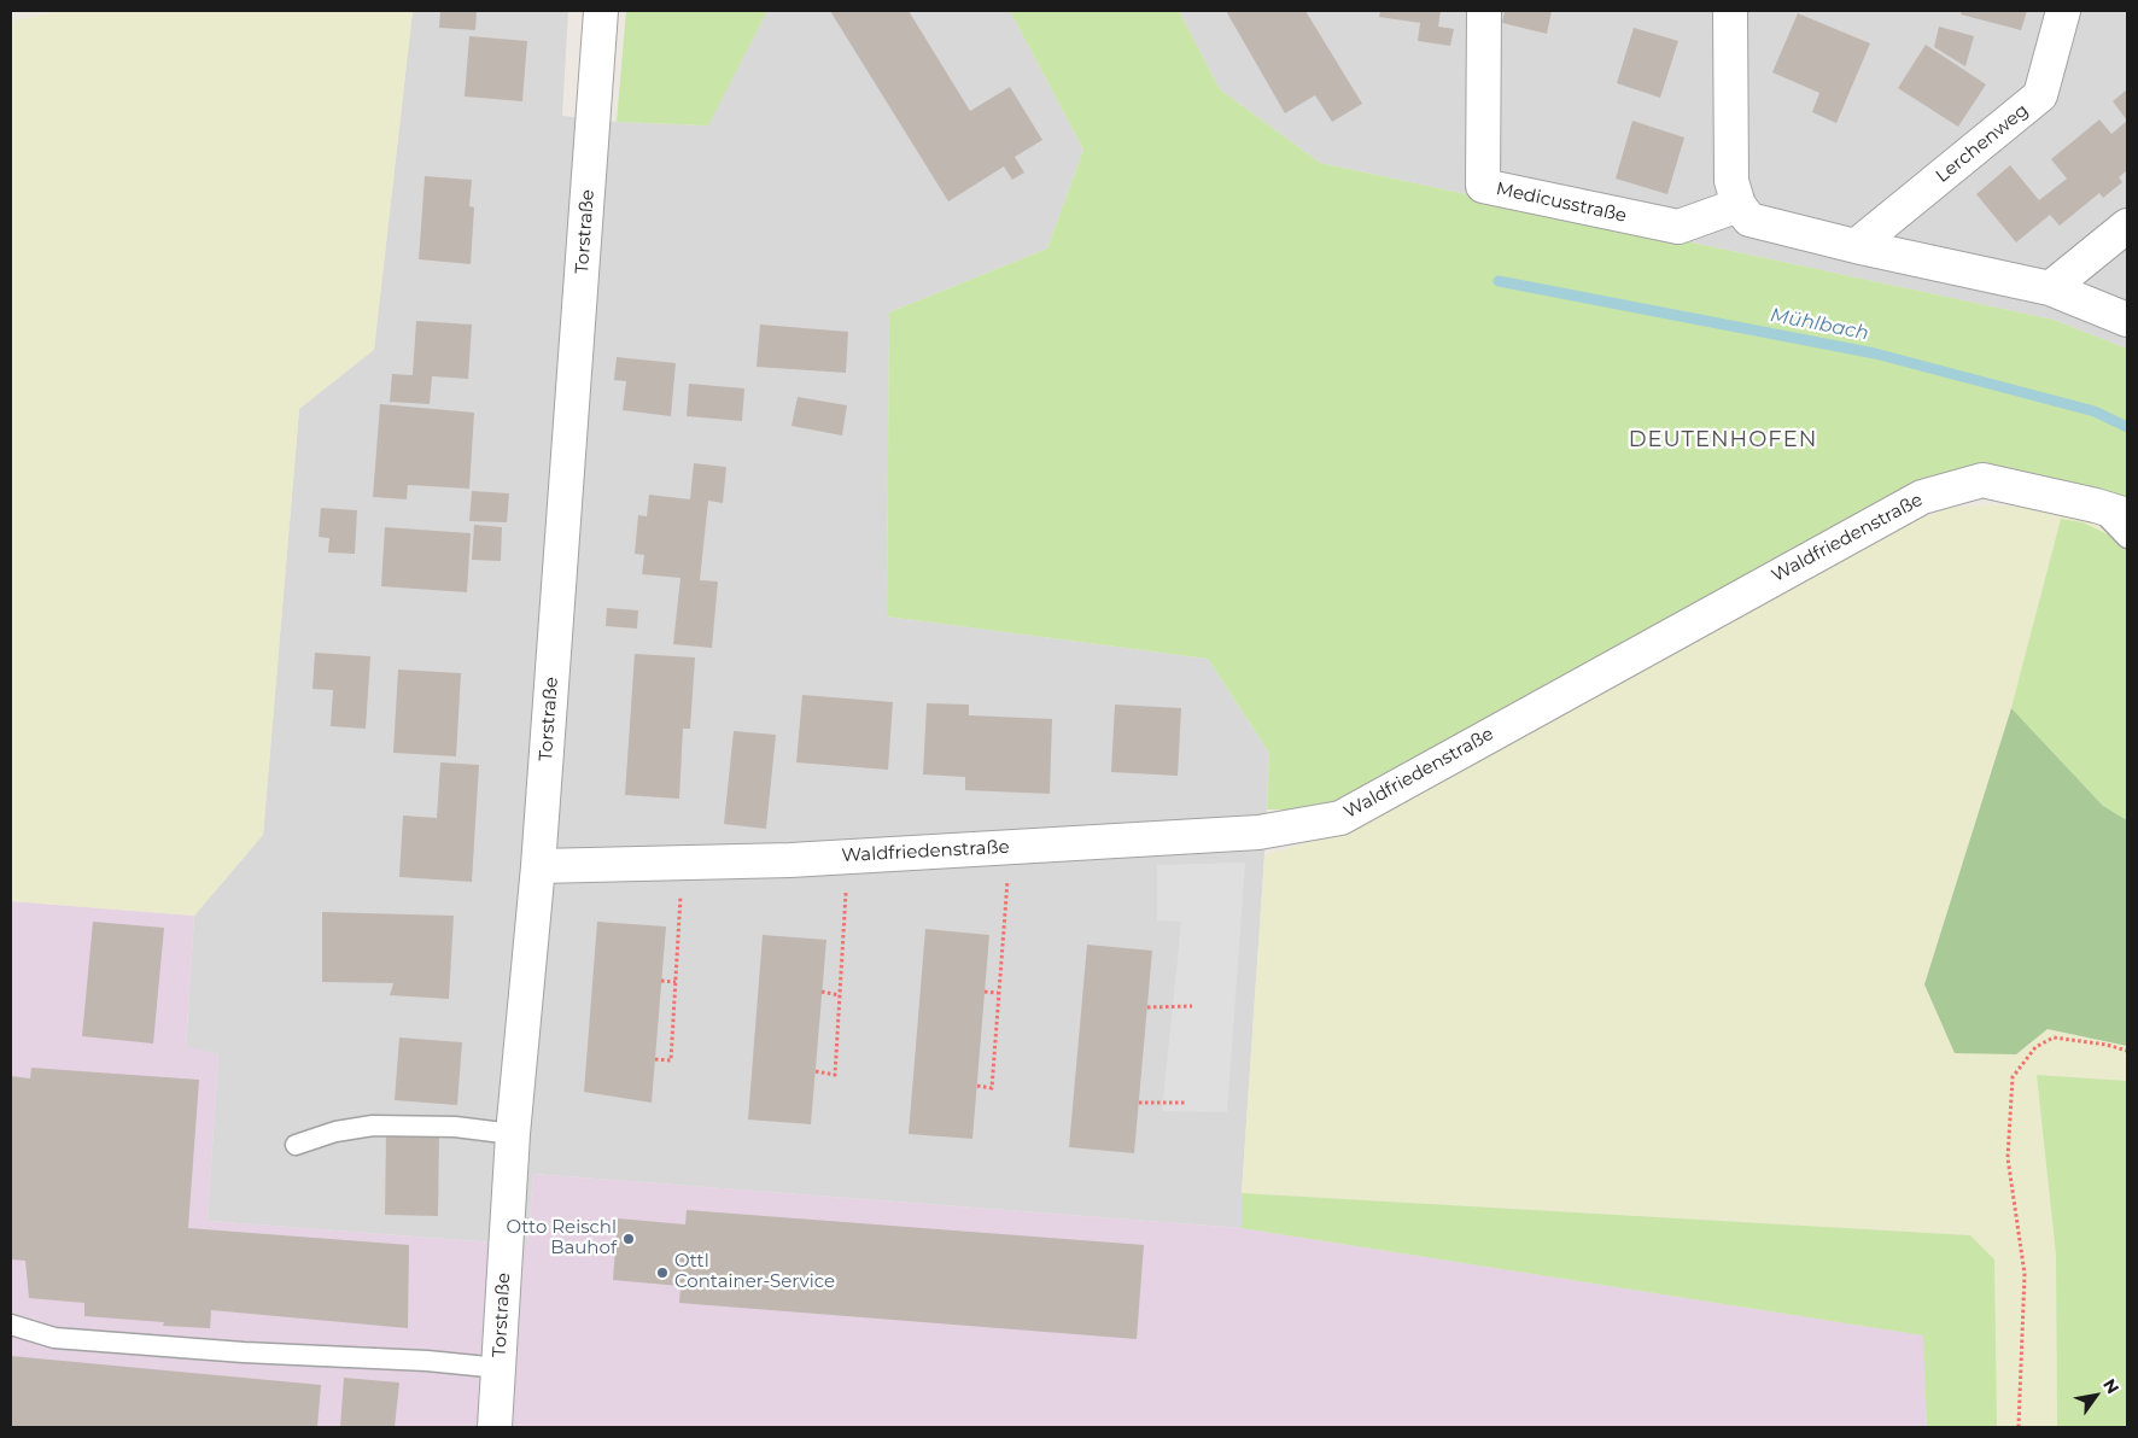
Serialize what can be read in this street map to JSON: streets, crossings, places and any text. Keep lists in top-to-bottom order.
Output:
{
  "streets": {
    "street": [
      "Lerchenweg",
      "Medicusstraße",
      "Torstraße",
      "Waldfriedenstraße"
    ]
  },
  "crossings": [
    ["Torstraße", "Waldfriedenstraße"]
  ],
  "districts": ["DEUTENHOFEN"],
  "water": ["Mühlbach"],
  "places": ["Otto Reischl Bauhof", "Ottl Container-Service"],
  "north": "top right"
}
